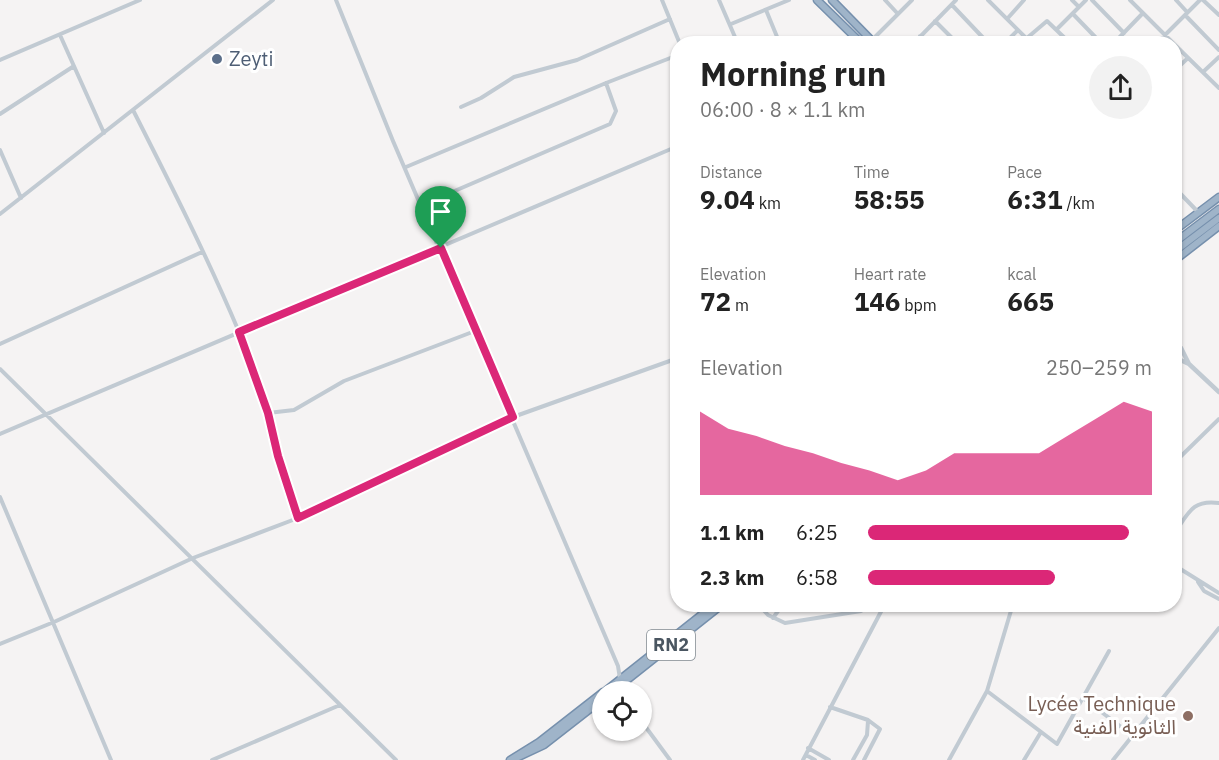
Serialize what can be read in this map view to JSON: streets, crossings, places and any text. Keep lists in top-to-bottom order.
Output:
{
  "streets": {
    "highway": ["RN2"]
  },
  "places": ["Zeyti", "Lycée Technique الثانوية الفنية"],
  "page": {
    "heading": ["Morning run", "06:00 · 8 × 1.1 km"],
    "stats": [
      ["Distance", "9.04 km"],
      ["Time", "58:55"],
      ["Pace", "6:31 /km"],
      ["Elevation", "72 m"],
      ["Heart rate", "146 bpm"],
      ["kcal", "665"]
    ],
    "chart": ["Elevation", "250–259 m"],
    "list": [
      {
        "name": "1.1 km",
        "note": "6:25"
      },
      {
        "name": "2.3 km",
        "note": "6:58"
      }
    ]
  }
}
